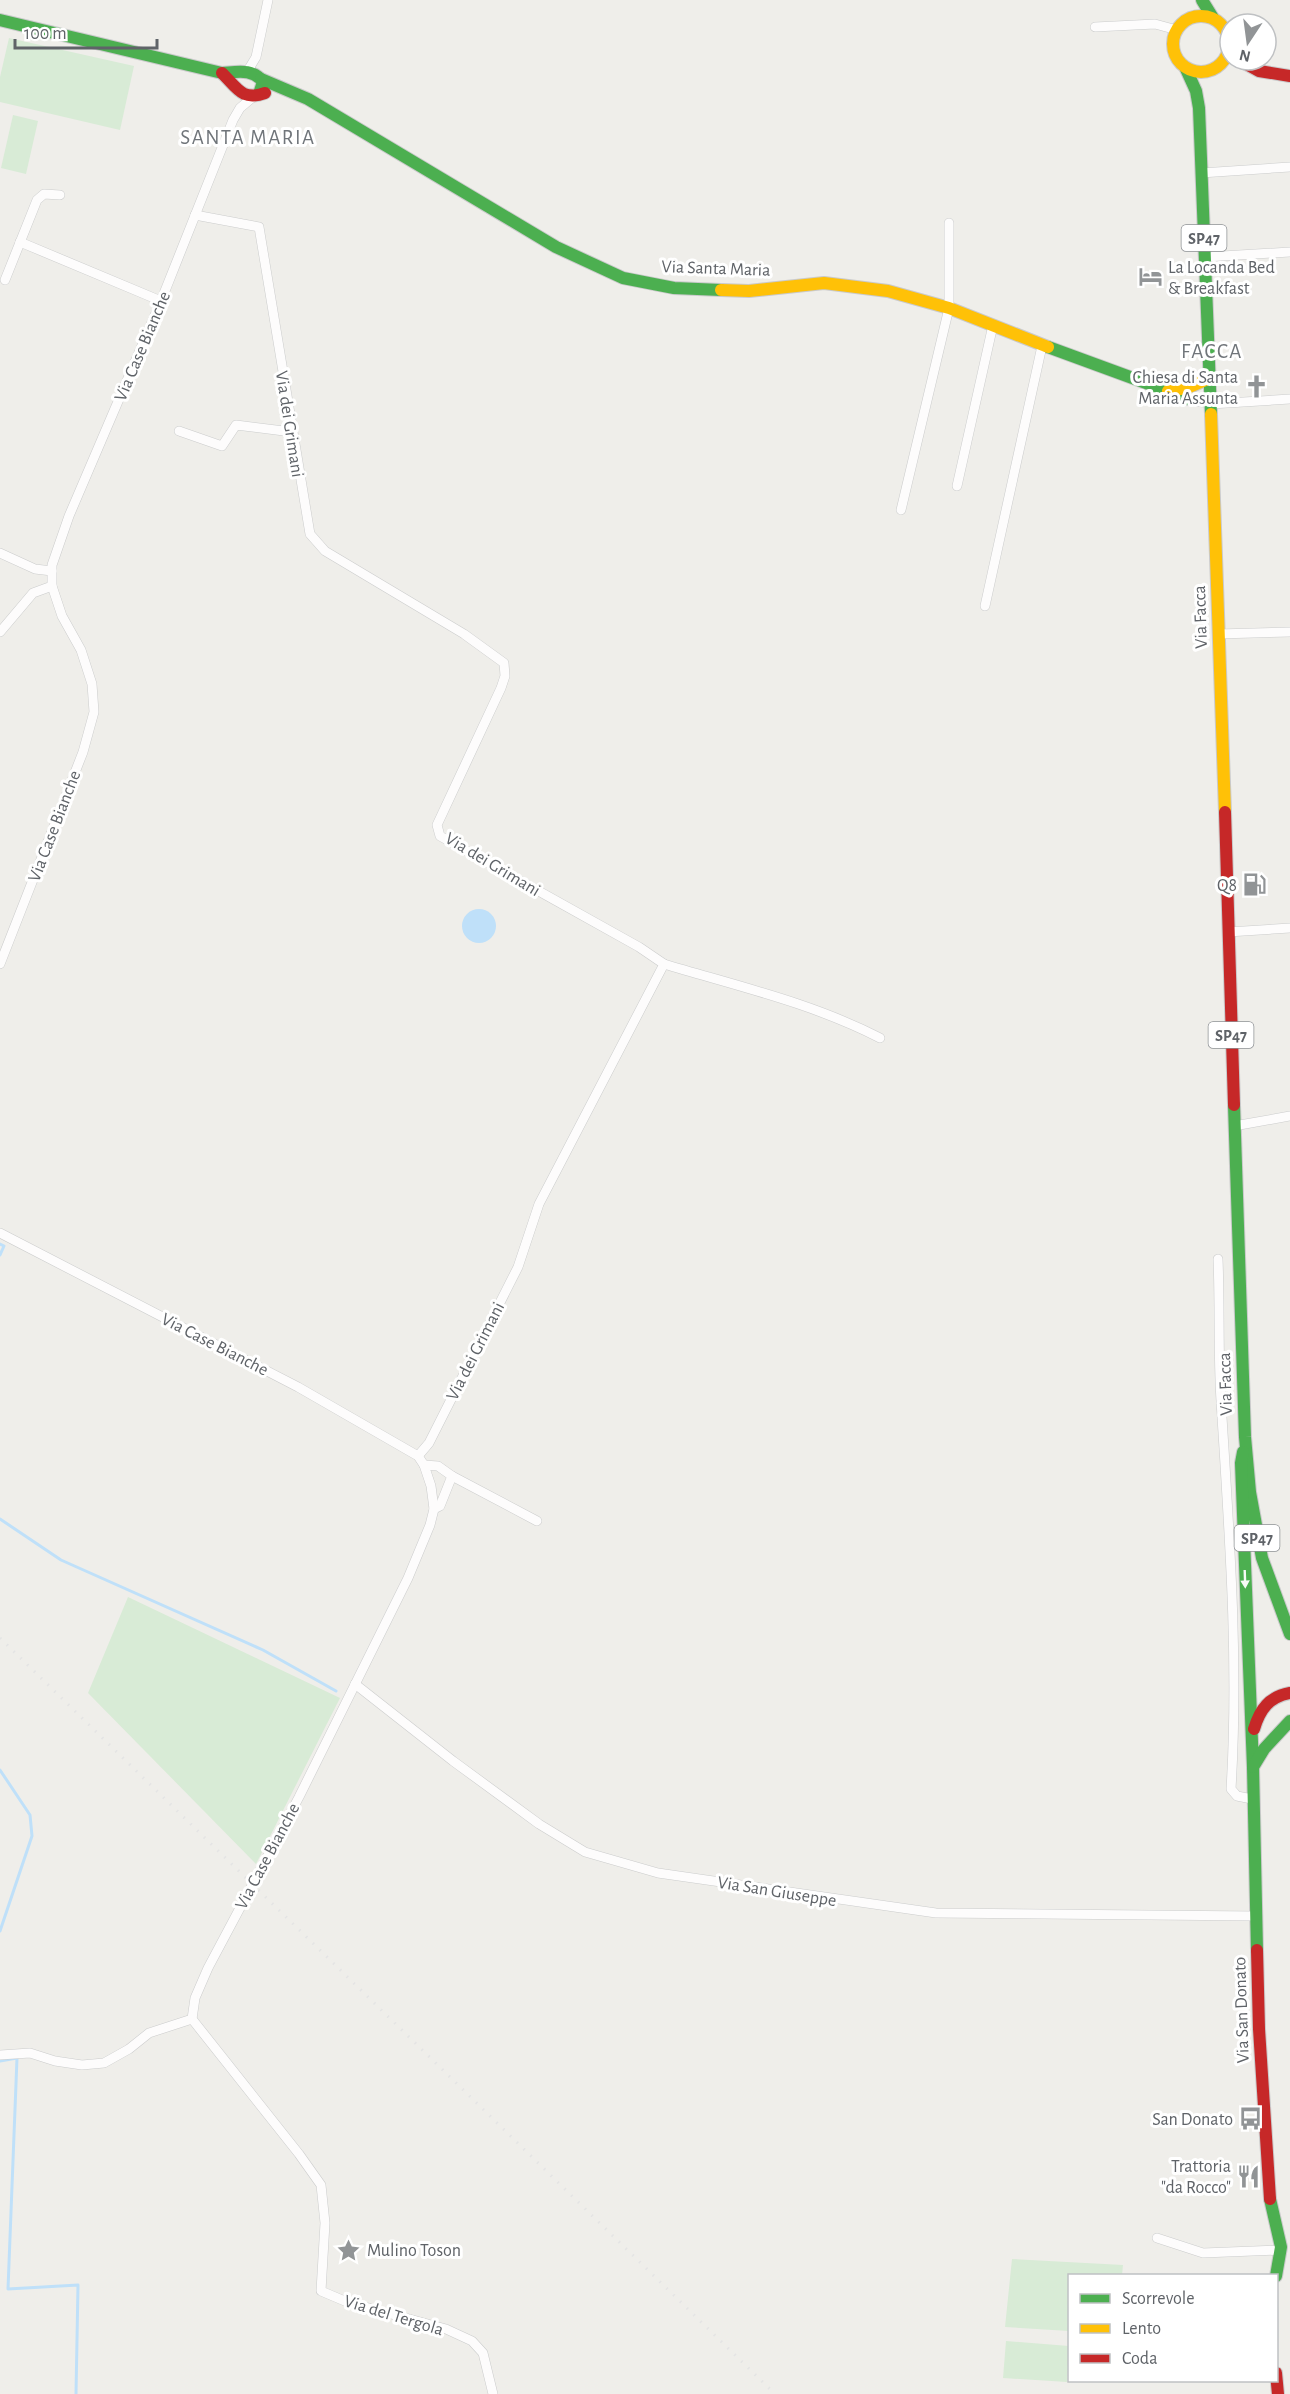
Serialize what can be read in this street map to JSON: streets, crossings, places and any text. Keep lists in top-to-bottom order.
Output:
{
  "streets": {
    "main road": [
      "SP47",
      "Via Santa Maria",
      "Via Facca",
      "Via San Donato"
    ],
    "street": [
      "Via Case Bianche",
      "Via dei Grimani",
      "Via San Giuseppe",
      "Via del Tergola"
    ]
  },
  "crossings": [
    ["SP47", "Via Facca"],
    ["Via Santa Maria", "Via Case Bianche"],
    ["Via Santa Maria", "Via Facca"],
    ["Via Case Bianche", "Via dei Grimani"],
    ["Via Case Bianche", "Via San Giuseppe"],
    ["Via Case Bianche", "Via del Tergola"],
    ["Via Facca", "Via San Donato"],
    ["Via San Giuseppe", "Via San Donato"]
  ],
  "districts": ["SANTA MARIA", "FACCA"],
  "places": {
    "hotel": ["La Locanda Bed & Breakfast"],
    "church": ["Chiesa di Santa Maria Assunta"],
    "fuel station": ["Q8"],
    "bus stop": ["San Donato"],
    "restaurant": ["Trattoria \"da Rocco\""],
    "place": ["Mulino Toson"]
  },
  "legend": ["Scorrevole", "Lento", "Coda"],
  "scale_bar": "100 m",
  "north": "bottom"
}
